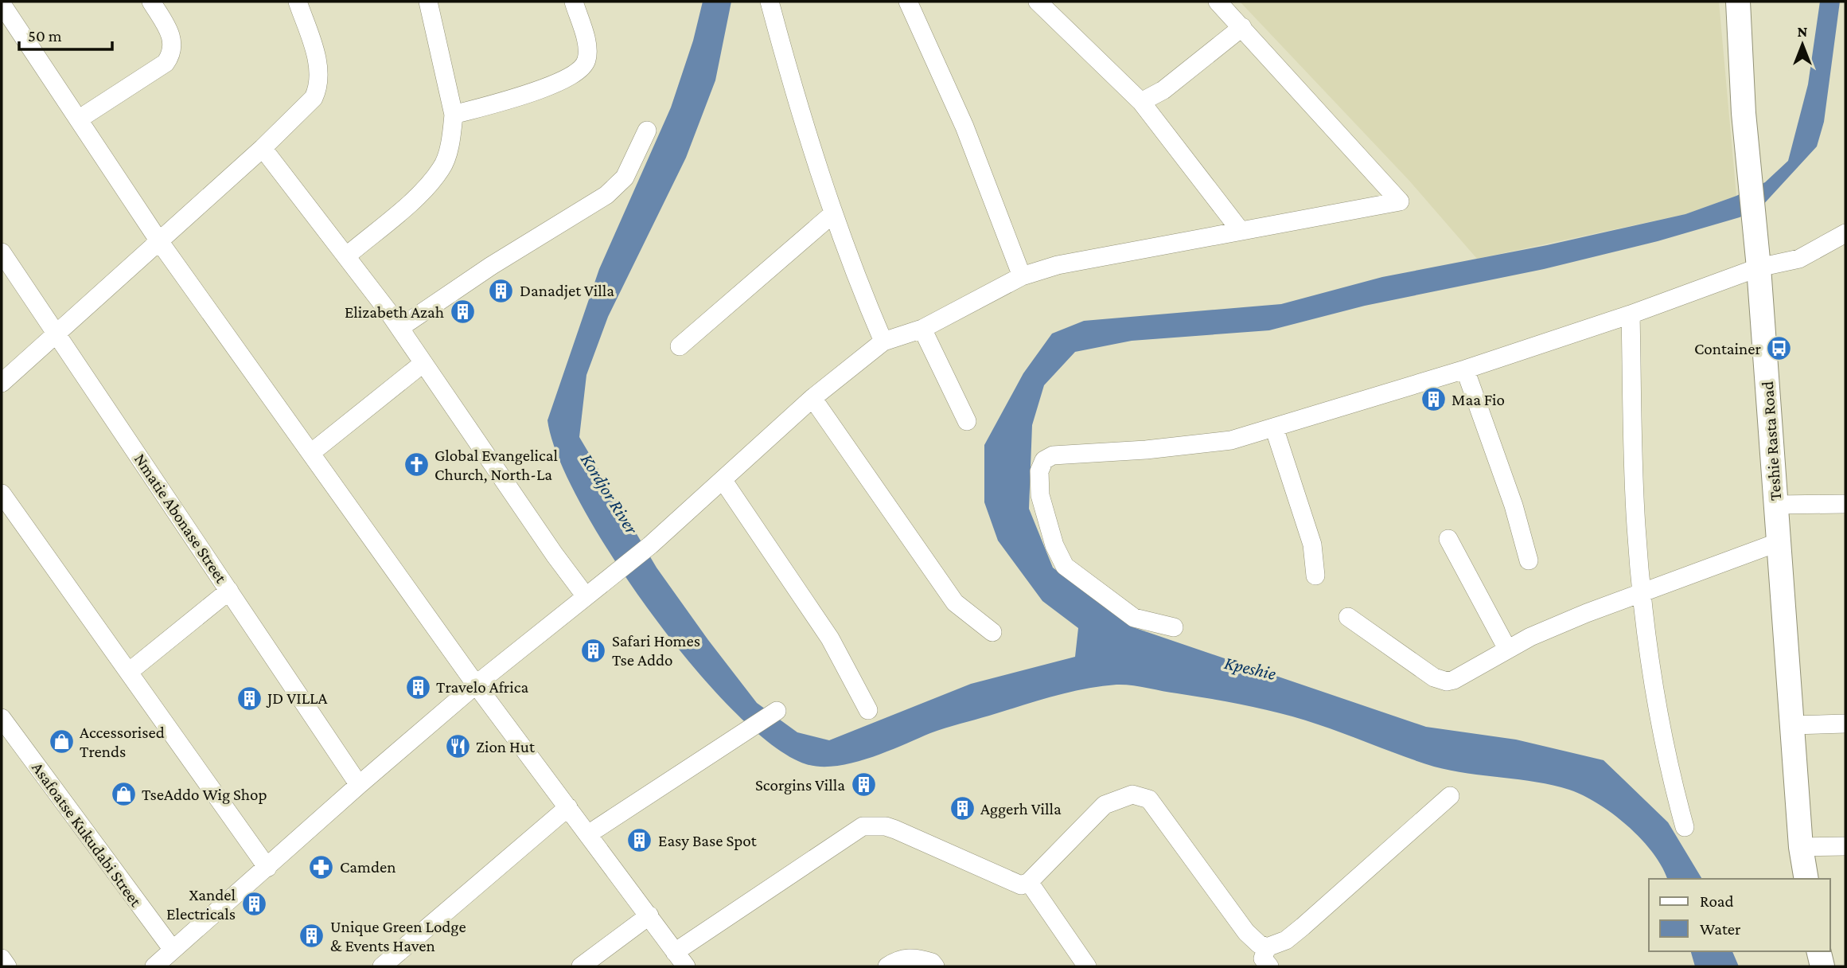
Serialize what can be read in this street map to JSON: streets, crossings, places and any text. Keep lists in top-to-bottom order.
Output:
{
  "streets": {
    "main road": ["Teshie Rasta Road"],
    "street": ["Nmatie Abonase Street", "Asafoatse Kukudabi Street"]
  },
  "water": ["Kordjor River", "Kpeshie"],
  "places": {
    "building": [
      "Danadjet Villa",
      "Elizabeth Azah",
      "Maa Fio",
      "Safari Homes Tse Addo",
      "Travelo Africa",
      "JD VILLA",
      "Scorgins Villa",
      "Aggerh Villa",
      "Easy Base Spot",
      "Xandel Electricals",
      "Unique Green Lodge & Events Haven"
    ],
    "bus stop": ["Container"],
    "church": ["Global Evangelical Church, North-La"],
    "shop": ["Accessorised Trends", "TseAddo Wig Shop"],
    "restaurant": ["Zion Hut"],
    "pharmacy": ["Camden"]
  },
  "legend": ["Road", "Water"],
  "scale_bar": "50 m",
  "north": "top"
}
